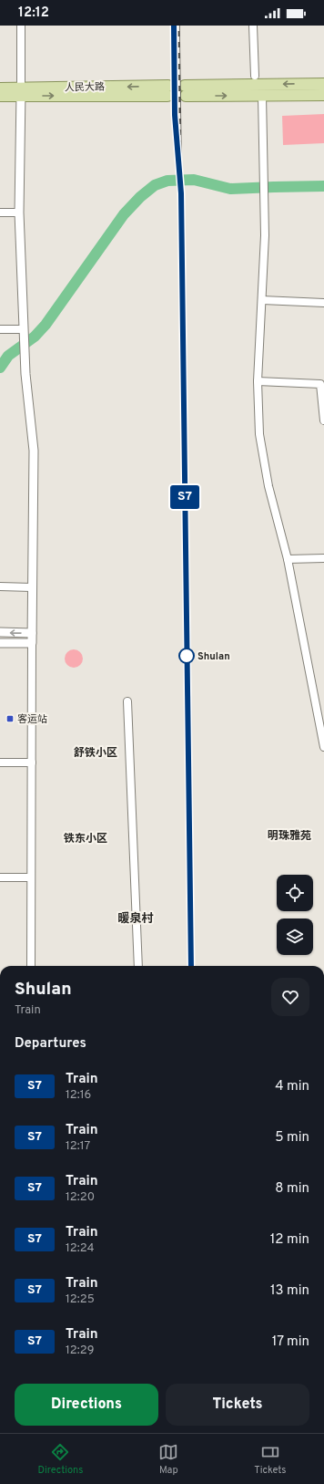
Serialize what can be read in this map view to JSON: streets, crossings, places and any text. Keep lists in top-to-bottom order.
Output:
{
  "streets": {
    "main road": ["人民大路"]
  },
  "districts": [
    "舒铁小区",
    "明珠雅苑",
    "铁东小区",
    "暖泉村"
  ],
  "places": {
    "other": ["Shulan"],
    "transit": ["客运站"]
  },
  "page": {
    "status": "12:12",
    "on_map": "S7",
    "heading": [
      ["Shulan", "Train"],
      "Departures"
    ],
    "list": [
      {
        "mark": "S7",
        "name": "Train",
        "note": "12:16",
        "value": "4 min"
      },
      {
        "mark": "S7",
        "name": "Train",
        "note": "12:17",
        "value": "5 min"
      },
      {
        "mark": "S7",
        "name": "Train",
        "note": "12:20",
        "value": "8 min"
      },
      {
        "mark": "S7",
        "name": "Train",
        "note": "12:24",
        "value": "12 min"
      },
      {
        "mark": "S7",
        "name": "Train",
        "note": "12:25",
        "value": "13 min"
      },
      {
        "mark": "S7",
        "name": "Train",
        "note": "12:29",
        "value": "17 min"
      }
    ],
    "buttons": ["Directions", "Tickets"],
    "tabs": ["Directions", "Map", "Tickets"]
  }
}
